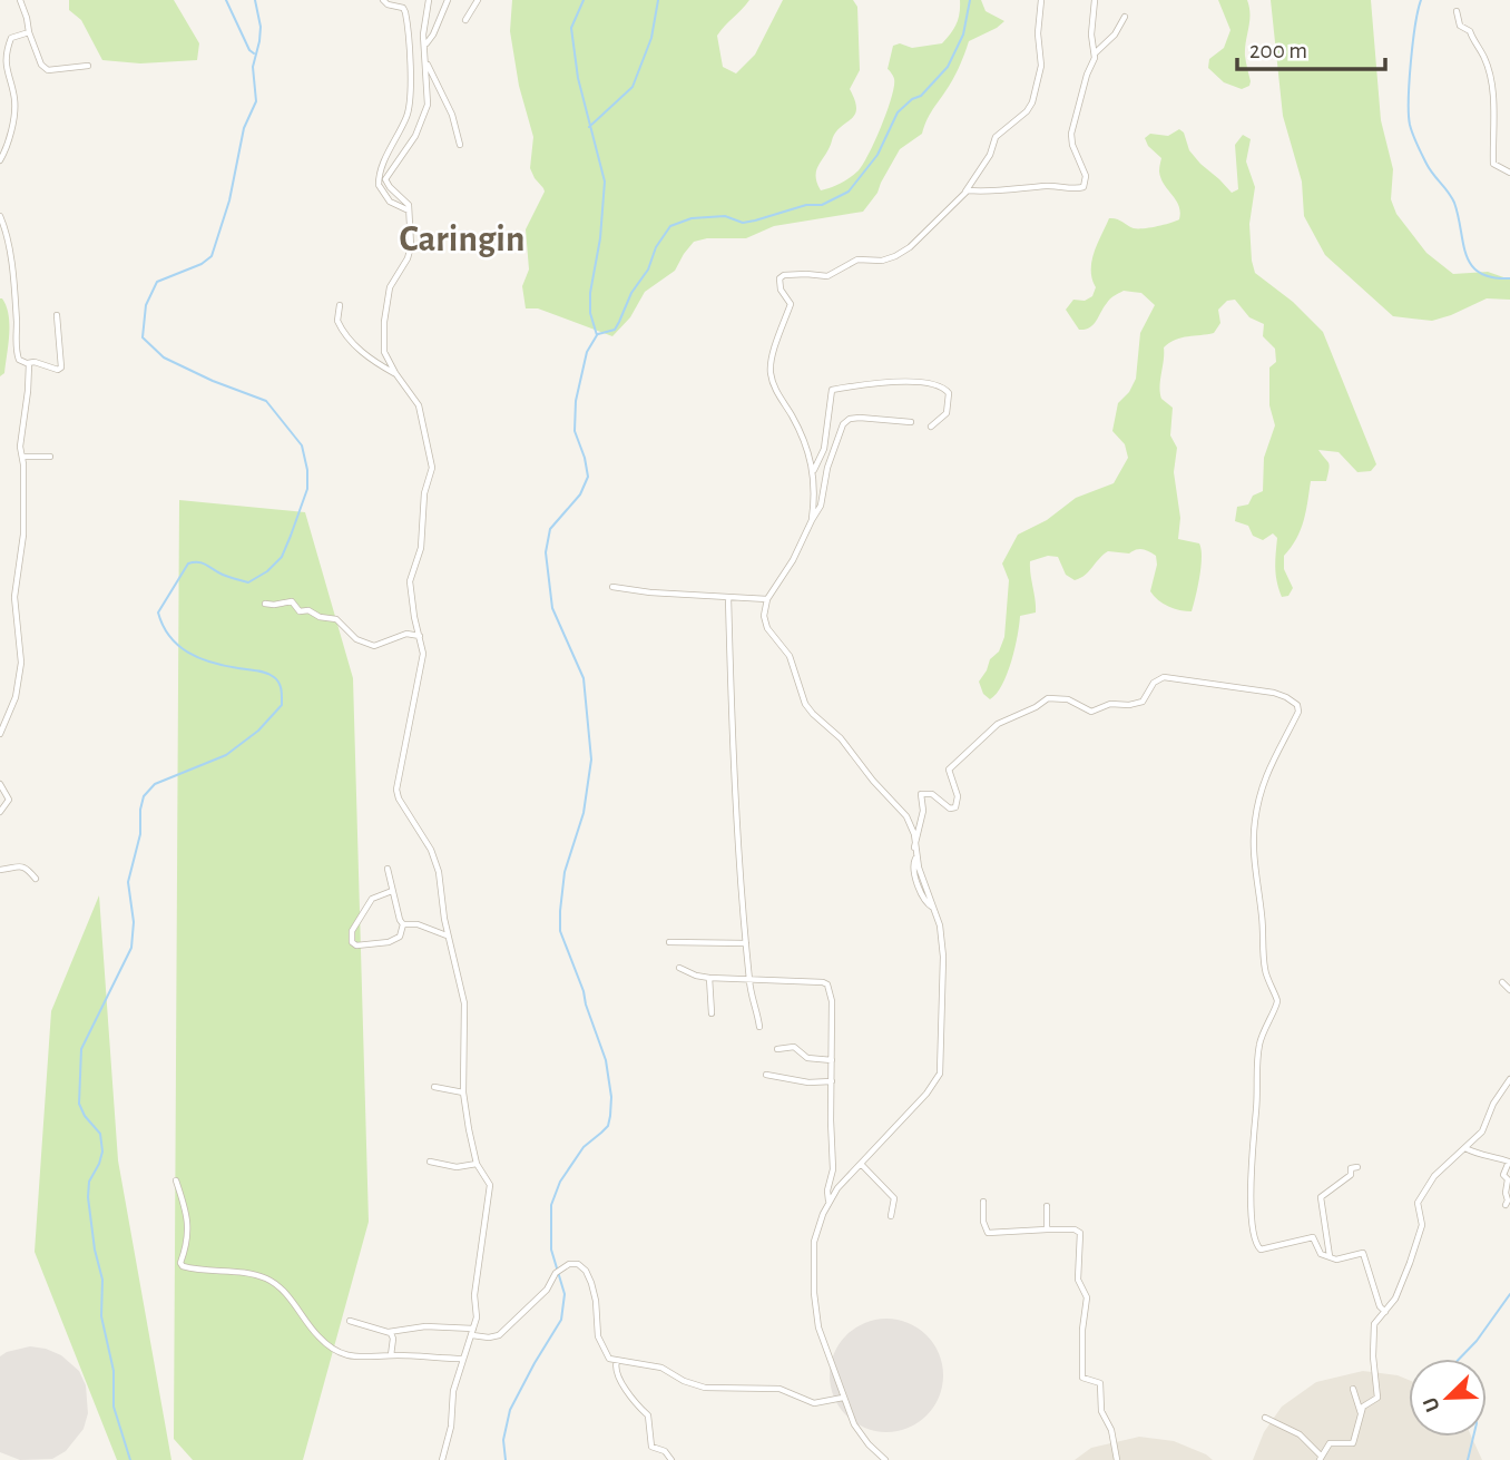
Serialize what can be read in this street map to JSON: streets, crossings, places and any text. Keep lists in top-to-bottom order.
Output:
{
  "districts": ["Caringin"],
  "scale_bar": "200 m",
  "north": "bottom left"
}
